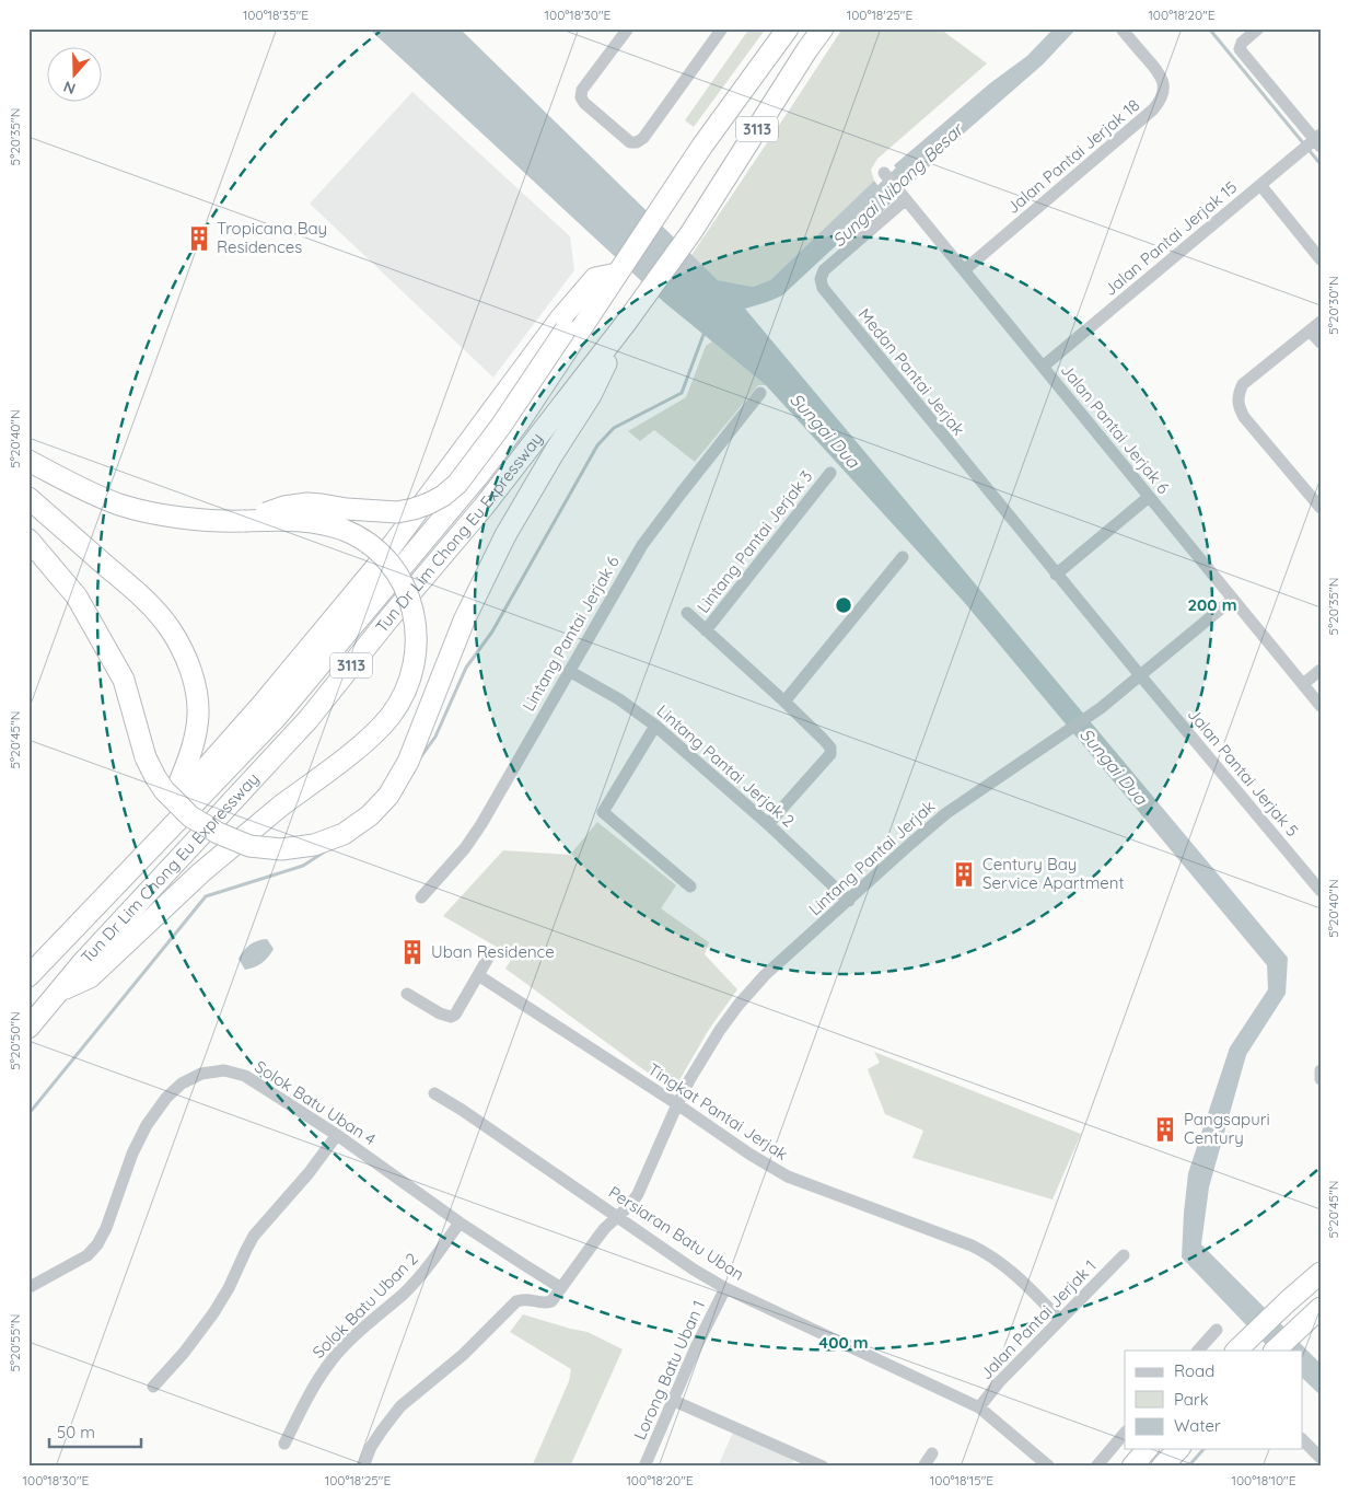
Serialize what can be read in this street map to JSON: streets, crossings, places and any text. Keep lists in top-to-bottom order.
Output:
{
  "streets": {
    "highway": ["3113", "Tun Dr Lim Chong Eu Expressway"],
    "street": [
      "Jalan Pantai Jerjak 18",
      "Jalan Pantai Jerjak 15",
      "Medan Pantai Jerjak",
      "Jalan Pantai Jerjak 6",
      "Lintang Pantai Jerjak 3",
      "Lintang Pantai Jerjak 6",
      "Lintang Pantai Jerjak 2",
      "Jalan Pantai Jerjak 5",
      "Lintang Pantai Jerjak",
      "Solok Batu Uban 4",
      "Tingkat Pantai Jerjak",
      "Persiaran Batu Uban",
      "Solok Batu Uban 2",
      "Jalan Pantai Jerjak 1",
      "Lorong Batu Uban 1"
    ]
  },
  "crossings": [
    ["Jalan Pantai Jerjak 18", "Jalan Pantai Jerjak 6"],
    ["Jalan Pantai Jerjak 15", "Jalan Pantai Jerjak 6"],
    ["Medan Pantai Jerjak", "Jalan Pantai Jerjak 6"],
    ["Medan Pantai Jerjak", "Jalan Pantai Jerjak 5"],
    ["Medan Pantai Jerjak", "Lintang Pantai Jerjak"],
    ["Jalan Pantai Jerjak 6", "Lintang Pantai Jerjak"],
    ["Lintang Pantai Jerjak 3", "Lintang Pantai Jerjak 2"],
    ["Lintang Pantai Jerjak 6", "Lintang Pantai Jerjak 2"],
    ["Lintang Pantai Jerjak 2", "Lintang Pantai Jerjak"],
    ["Jalan Pantai Jerjak 5", "Lintang Pantai Jerjak"],
    ["Lintang Pantai Jerjak", "Solok Batu Uban 4"],
    ["Lintang Pantai Jerjak", "Tingkat Pantai Jerjak"],
    ["Lintang Pantai Jerjak", "Persiaran Batu Uban"],
    ["Solok Batu Uban 4", "Solok Batu Uban 2"],
    ["Tingkat Pantai Jerjak", "Jalan Pantai Jerjak 1"],
    ["Persiaran Batu Uban", "Jalan Pantai Jerjak 1"],
    ["Persiaran Batu Uban", "Lorong Batu Uban 1"]
  ],
  "water": ["Sungai Nibong Besar", "Sungai Dua"],
  "places": {
    "building": [
      "Tropicana Bay Residences",
      "Century Bay Service Apartment",
      "Uban Residence",
      "Pangsapuri Century"
    ]
  },
  "legend": ["Road", "Park", "Water"],
  "scale_bar": "50 m",
  "north": "bottom",
  "coordinates": [
    "100°18'35\"E",
    "100°18'30\"E",
    "100°18'25\"E",
    "100°18'20\"E",
    "5°20'35\"N",
    "5°20'30\"N",
    "5°20'40\"N",
    "5°20'45\"N",
    "5°20'50\"N",
    "5°20'55\"N",
    "100°18'15\"E",
    "100°18'10\"E"
  ],
  "rings": ["200 m", "400 m"]
}
